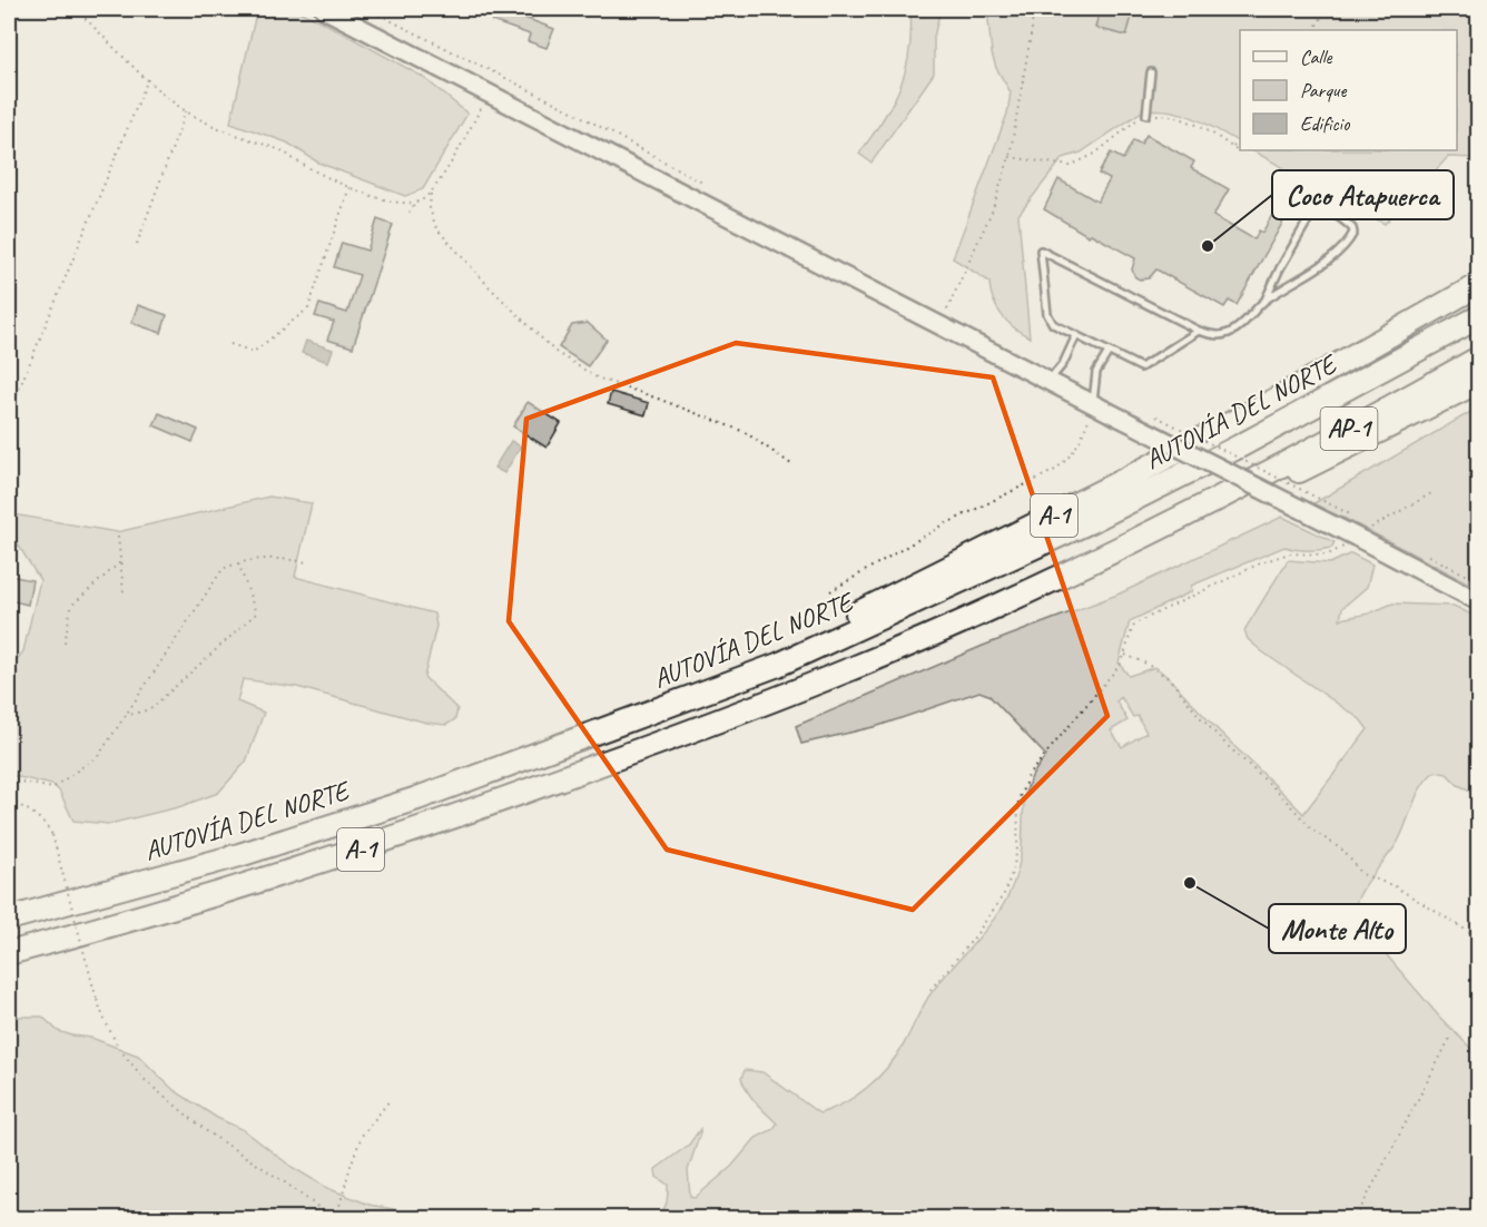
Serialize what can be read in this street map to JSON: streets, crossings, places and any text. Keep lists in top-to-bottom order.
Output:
{
  "streets": {
    "highway": ["AUTOVÍA DEL NORTE", "AP-1", "A-1"]
  },
  "crossings": [
    ["AUTOVÍA DEL NORTE", "A-1"],
    ["AP-1", "A-1"]
  ],
  "places": ["Coco Atapuerca", "Monte Alto"],
  "legend": ["Calle", "Parque", "Edificio"]
}
